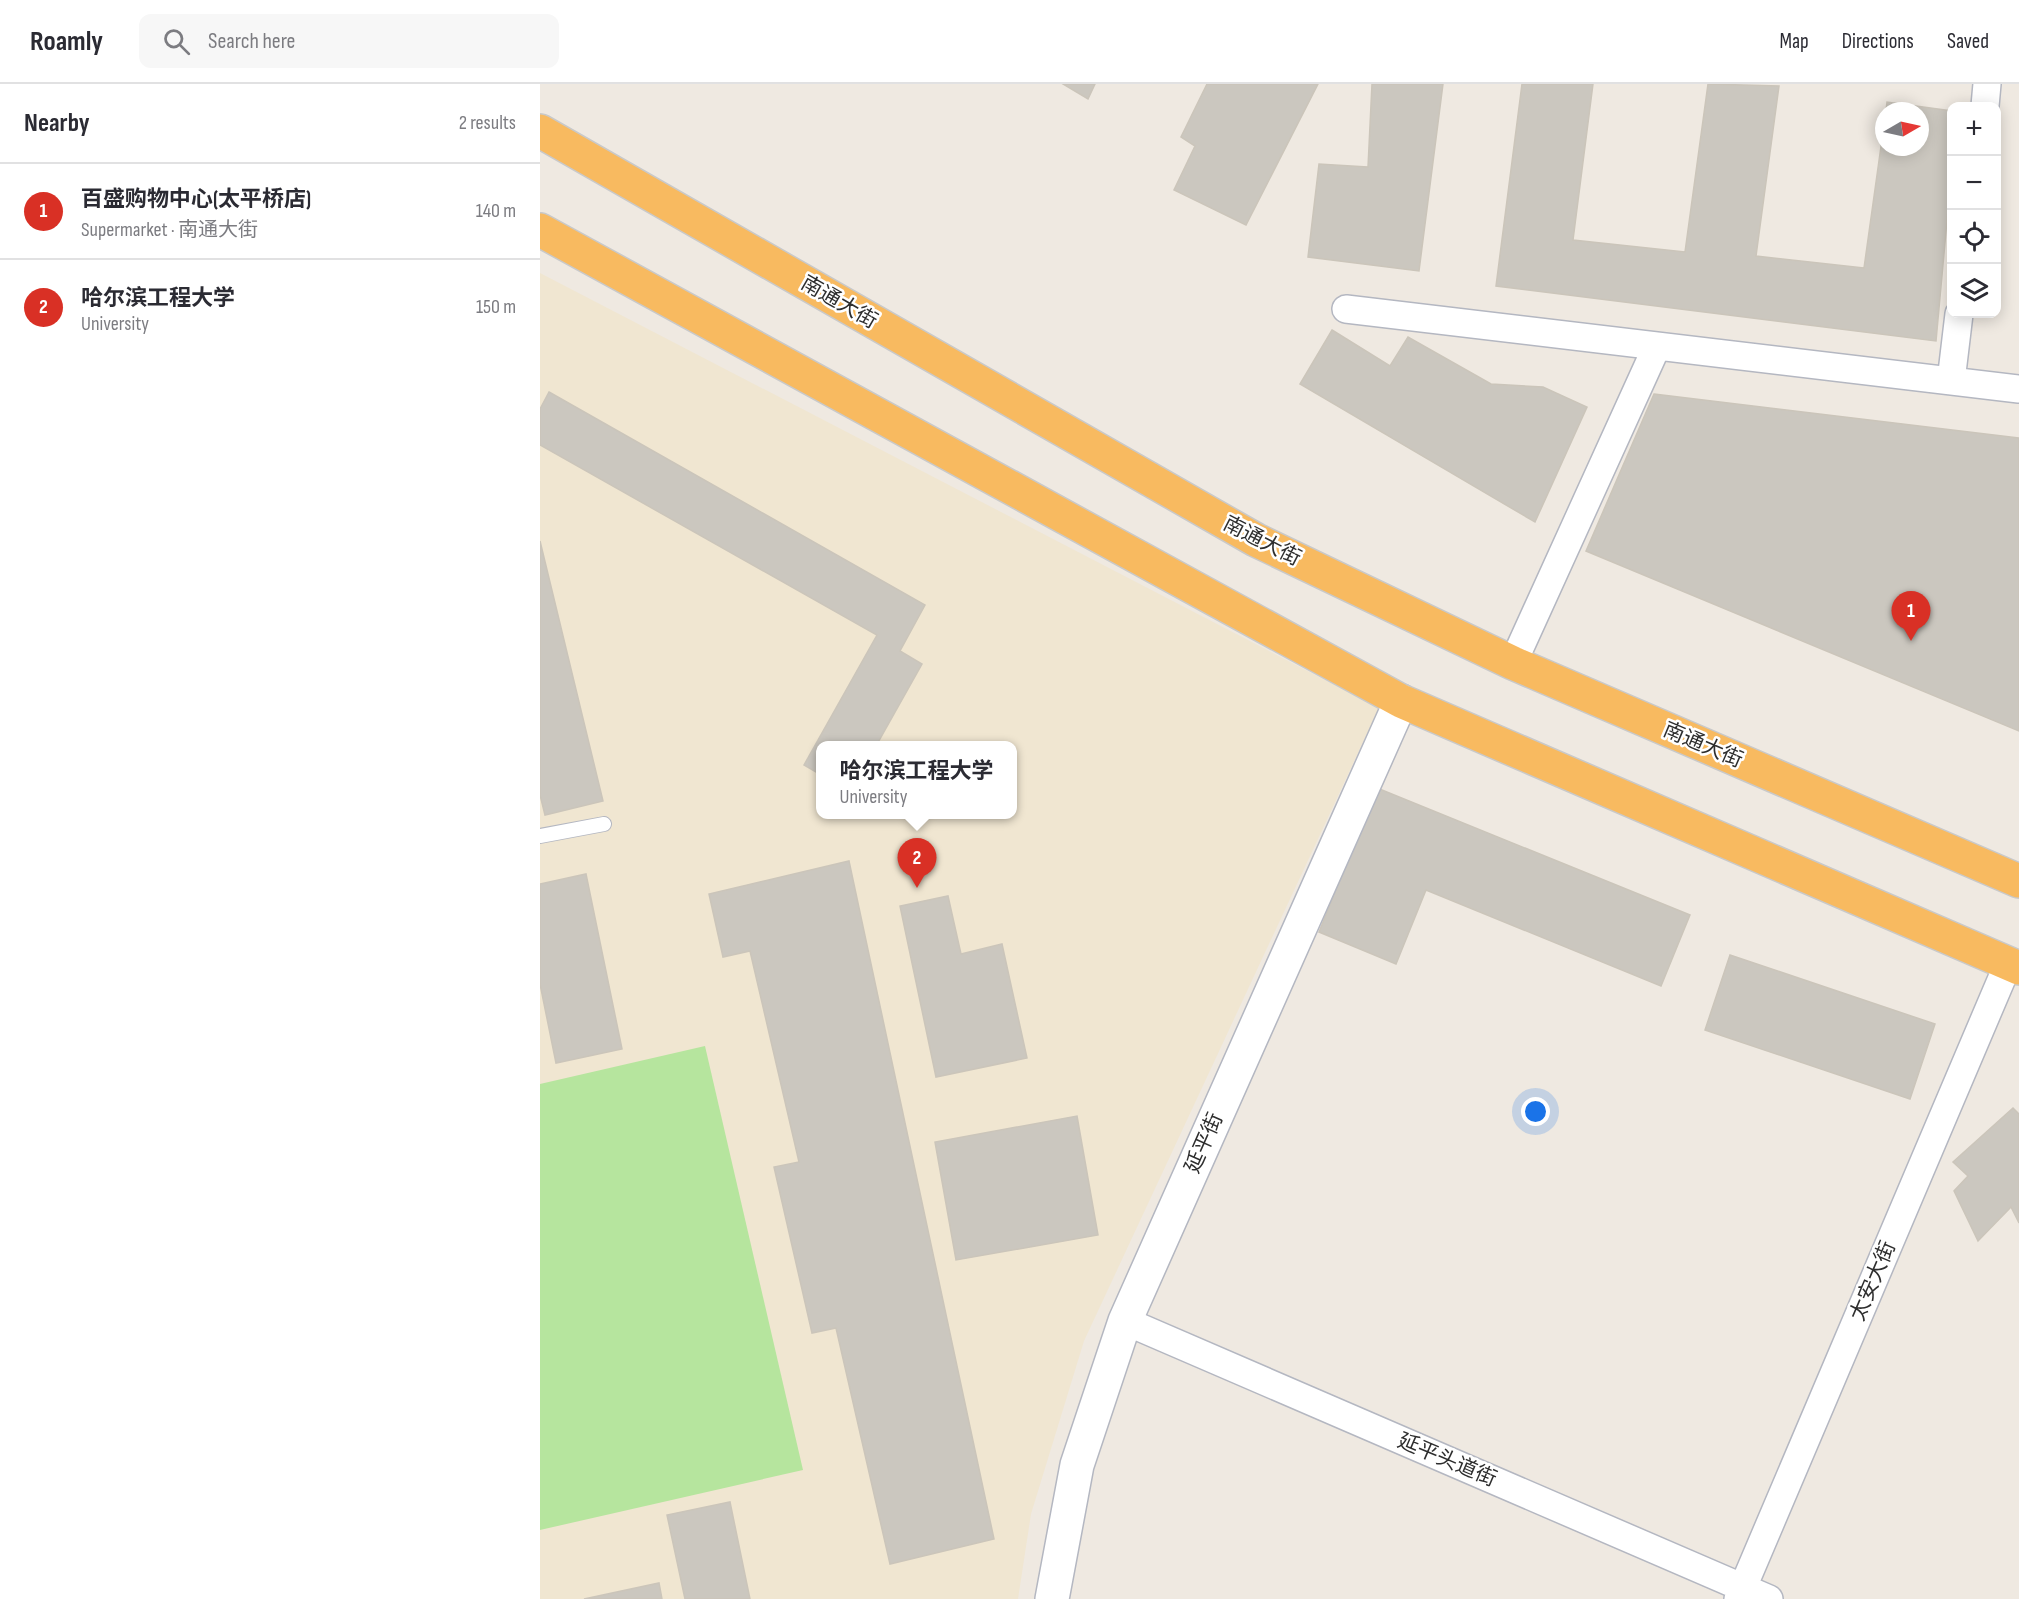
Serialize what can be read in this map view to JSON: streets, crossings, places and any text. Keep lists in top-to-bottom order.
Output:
{
  "streets": {
    "highway": ["南通大街"],
    "street": ["延平街", "太安大街", "延平头道街"]
  },
  "crossings": [
    ["延平街", "延平头道街"],
    ["太安大街", "延平头道街"]
  ],
  "north": "right",
  "page": {
    "header": "Roamly",
    "search": "Search here",
    "nav": ["Map", "Directions", "Saved"],
    "heading": ["Nearby", "2 results"],
    "map_buttons": ["+", "−"],
    "list": [
      {
        "mark": "1",
        "name": "百盛购物中心(太平桥店)",
        "note": "Supermarket · 南通大街",
        "value": "140 m"
      },
      {
        "mark": "2",
        "name": "哈尔滨工程大学",
        "note": "University",
        "value": "150 m"
      }
    ],
    "pins": ["1", "2"],
    "popup": ["哈尔滨工程大学", "University"]
  }
}
